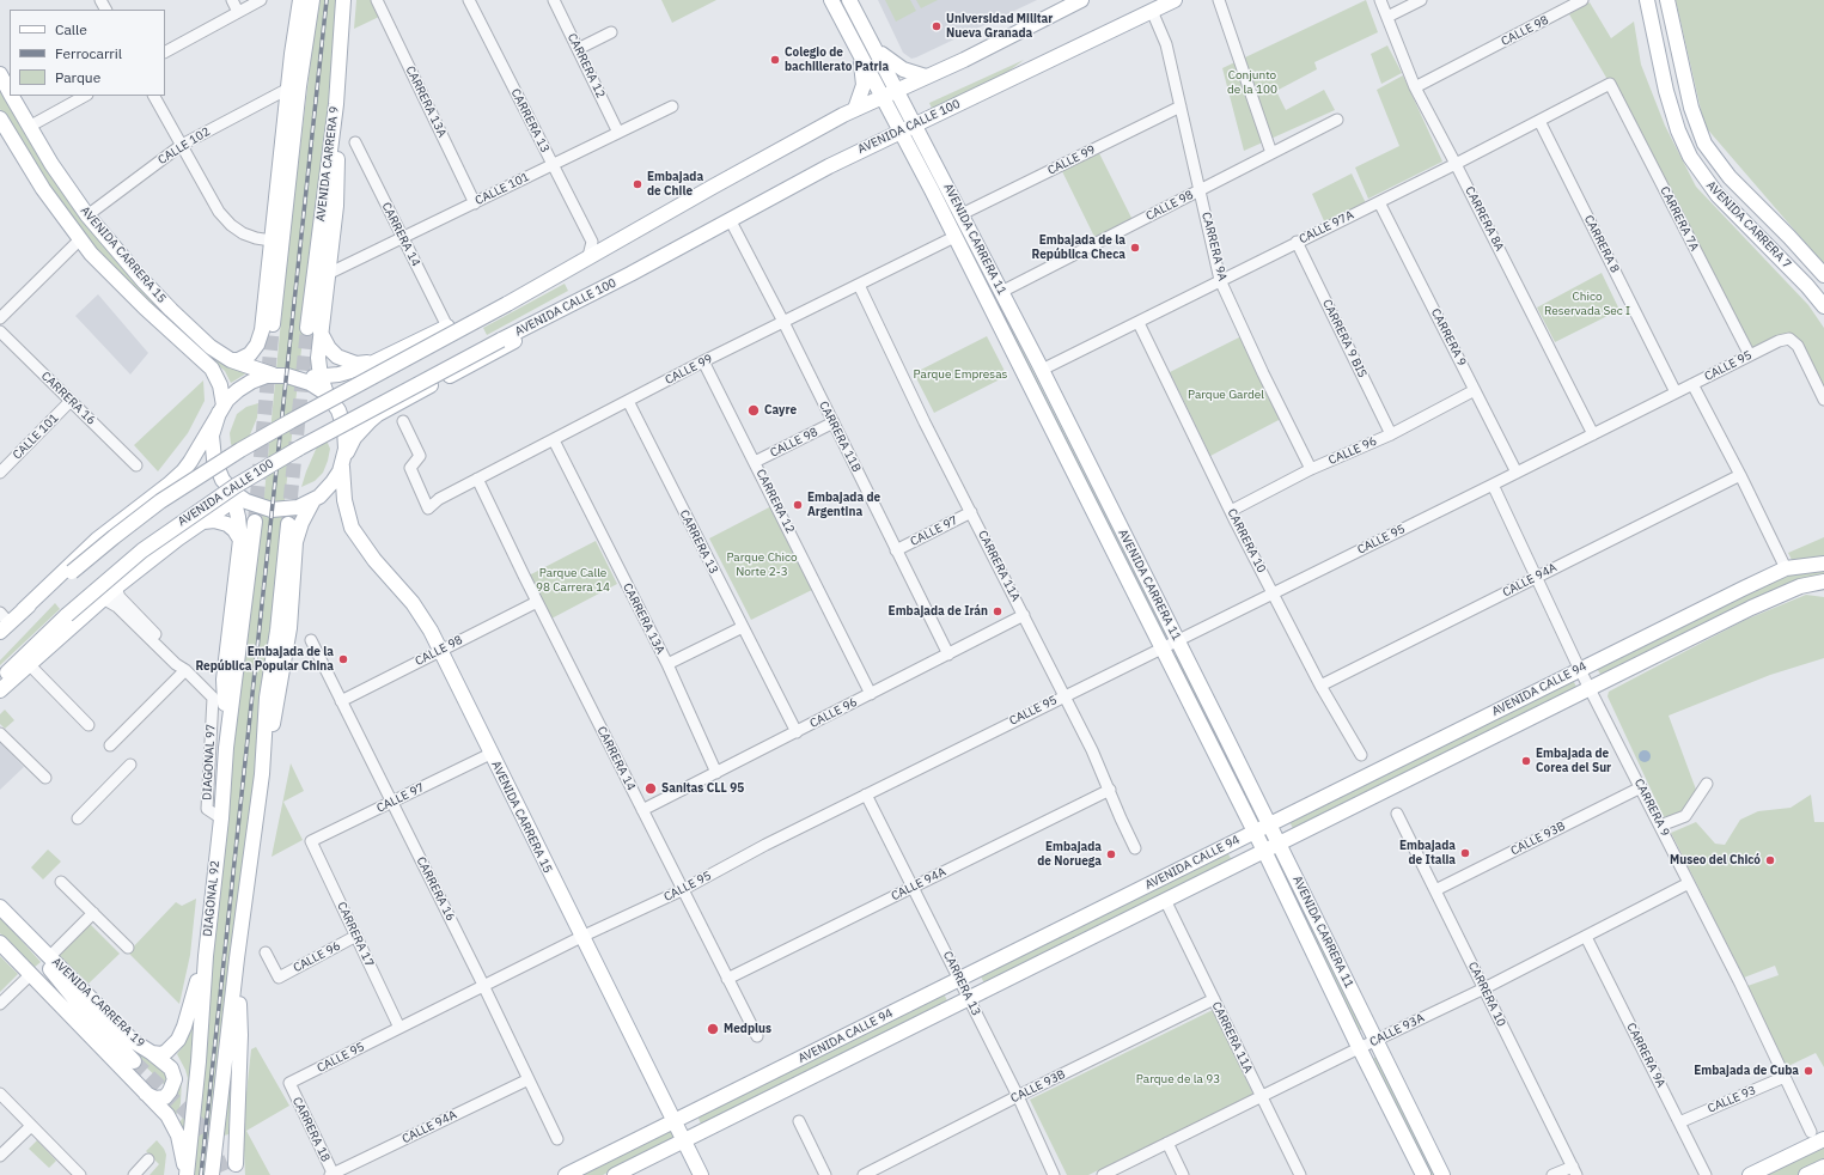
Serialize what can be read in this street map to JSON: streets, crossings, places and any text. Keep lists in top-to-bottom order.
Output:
{
  "streets": {
    "main road": [
      "AVENIDA CALLE 100",
      "AVENIDA CARRERA 9",
      "AVENIDA CARRERA 7",
      "AVENIDA CARRERA 11",
      "AVENIDA CARRERA 15",
      "AVENIDA CALLE 94",
      "DIAGONAL 92",
      "AVENIDA CARRERA 19"
    ],
    "street": [
      "CALLE 98",
      "CARRERA 12",
      "CARRERA 13A",
      "CARRERA 13",
      "CALLE 102",
      "CALLE 99",
      "CALLE 101",
      "CARRERA 8A",
      "CARRERA 7A",
      "CALLE 97A",
      "CARRERA 14",
      "CARRERA 8",
      "CARRERA 9A",
      "CARRERA 9",
      "CARRERA 9 BIS",
      "CALLE 95",
      "CARRERA 16",
      "CARRERA 11B",
      "CALLE 96",
      "CALLE 97",
      "CARRERA 10",
      "CARRERA 11A",
      "CALLE 94A",
      "DIAGONAL 97",
      "CALLE 93B",
      "CARRERA 17",
      "CALLE 93A",
      "CALLE 93",
      "CARRERA 18"
    ]
  },
  "crossings": [
    ["CALLE 98", "CARRERA 12"],
    ["CALLE 98", "CARRERA 8A"],
    ["CALLE 98", "CARRERA 14"],
    ["CALLE 98", "AVENIDA CARRERA 11"],
    ["CALLE 98", "CARRERA 9A"],
    ["CALLE 98", "AVENIDA CARRERA 15"],
    ["CALLE 98", "CARRERA 16"],
    ["CALLE 98", "CARRERA 11B"],
    ["CARRERA 12", "CALLE 99"],
    ["CARRERA 12", "CALLE 101"],
    ["CARRERA 12", "CALLE 96"],
    ["CARRERA 13A", "CALLE 99"],
    ["CARRERA 13A", "CALLE 101"],
    ["CARRERA 13A", "CALLE 96"],
    ["CARRERA 13", "CALLE 99"],
    ["CARRERA 13", "CALLE 101"],
    ["CARRERA 13", "CALLE 95"],
    ["CARRERA 13", "CALLE 96"],
    ["CARRERA 13", "CALLE 94A"],
    ["CARRERA 13", "AVENIDA CALLE 94"],
    ["CARRERA 13", "CALLE 93B"],
    ["AVENIDA CALLE 100", "AVENIDA CARRERA 11"],
    ["AVENIDA CALLE 100", "CARRERA 9A"],
    ["AVENIDA CALLE 100", "CARRERA 11B"],
    ["CALLE 102", "AVENIDA CARRERA 15"],
    ["CALLE 99", "CARRERA 14"],
    ["CALLE 99", "AVENIDA CARRERA 11"],
    ["CALLE 99", "CARRERA 9A"],
    ["CALLE 99", "CARRERA 11B"],
    ["CALLE 99", "CARRERA 11A"],
    ["AVENIDA CARRERA 9", "AVENIDA CARRERA 15"],
    ["CALLE 101", "CARRERA 14"],
    ["CALLE 101", "CARRERA 16"],
    ["CARRERA 8A", "CALLE 97A"],
    ["CARRERA 8A", "CALLE 95"],
    ["CARRERA 7A", "CALLE 97A"],
    ["CARRERA 7A", "CALLE 95"],
    ["CALLE 97A", "AVENIDA CARRERA 11"],
    ["CALLE 97A", "CARRERA 8"],
    ["CALLE 97A", "CARRERA 9A"],
    ["CALLE 97A", "CARRERA 9"],
    ["CALLE 97A", "CARRERA 9 BIS"],
    ["CALLE 97A", "CARRERA 10"],
    ["CARRERA 14", "CALLE 95"],
    ["CARRERA 14", "CALLE 96"],
    ["CARRERA 14", "CALLE 94A"],
    ["AVENIDA CARRERA 11", "CALLE 95"],
    ["AVENIDA CARRERA 11", "AVENIDA CALLE 94"],
    ["AVENIDA CARRERA 11", "CALLE 93A"],
    ["CARRERA 8", "CALLE 95"],
    ["CARRERA 9A", "CALLE 96"],
    ["CARRERA 9A", "CALLE 93A"],
    ["CARRERA 9A", "CALLE 93"],
    ["AVENIDA CARRERA 15", "CALLE 95"],
    ["AVENIDA CARRERA 15", "CALLE 97"],
    ["AVENIDA CARRERA 15", "AVENIDA CALLE 94"],
    ["CARRERA 9", "CALLE 95"],
    ["CARRERA 9", "CALLE 96"],
    ["CARRERA 9", "CALLE 94A"],
    ["CARRERA 9", "AVENIDA CALLE 94"],
    ["CARRERA 9", "CALLE 93B"],
    ["CARRERA 9", "CALLE 93A"],
    ["CARRERA 9", "CALLE 93"],
    ["CARRERA 9 BIS", "CALLE 96"],
    ["CALLE 95", "CARRERA 16"],
    ["CALLE 95", "CARRERA 10"],
    ["CALLE 95", "CARRERA 11A"],
    ["CALLE 95", "CARRERA 17"],
    ["CALLE 95", "CARRERA 18"],
    ["CARRERA 16", "CALLE 97"],
    ["CARRERA 16", "CALLE 94A"],
    ["CARRERA 11B", "CALLE 96"],
    ["CARRERA 11B", "CALLE 97"],
    ["CALLE 96", "CARRERA 10"],
    ["CALLE 96", "CARRERA 11A"],
    ["CALLE 96", "CARRERA 17"],
    ["CALLE 97", "CARRERA 11A"],
    ["CALLE 97", "CARRERA 17"],
    ["CARRERA 10", "CALLE 94A"],
    ["CARRERA 10", "CALLE 93B"],
    ["CARRERA 10", "CALLE 93A"],
    ["CARRERA 11A", "CALLE 94A"],
    ["CARRERA 11A", "AVENIDA CALLE 94"],
    ["CARRERA 11A", "CALLE 93B"],
    ["CARRERA 11A", "CALLE 93A"],
    ["CALLE 94A", "CARRERA 18"],
    ["DIAGONAL 97", "DIAGONAL 92"],
    ["DIAGONAL 92", "AVENIDA CARRERA 19"]
  ],
  "parks": [
    "Conjunto de la 100",
    "Chico Reservada Sec I",
    "Parque Empresas",
    "Parque Gardel",
    "Parque Chico Norte 2-3",
    "Parque Calle 98 Carrera 14",
    "Parque de la 93"
  ],
  "places": [
    "Universidad Militar Nueva Granada",
    "Colegio de bachillerato Patria",
    "Embajada de Chile",
    "Embajada de la República Checa",
    "Cayre",
    "Embajada de Argentina",
    "Embajada de Irán",
    "Embajada de la República Popular China",
    "Embajada de Corea del Sur",
    "Sanitas CLL 95",
    "Embajada de Italia",
    "Embajada de Noruega",
    "Museo del Chicó",
    "Medplus",
    "Embajada de Cuba"
  ],
  "legend": ["Calle", "Ferrocarril", "Parque"]
}
